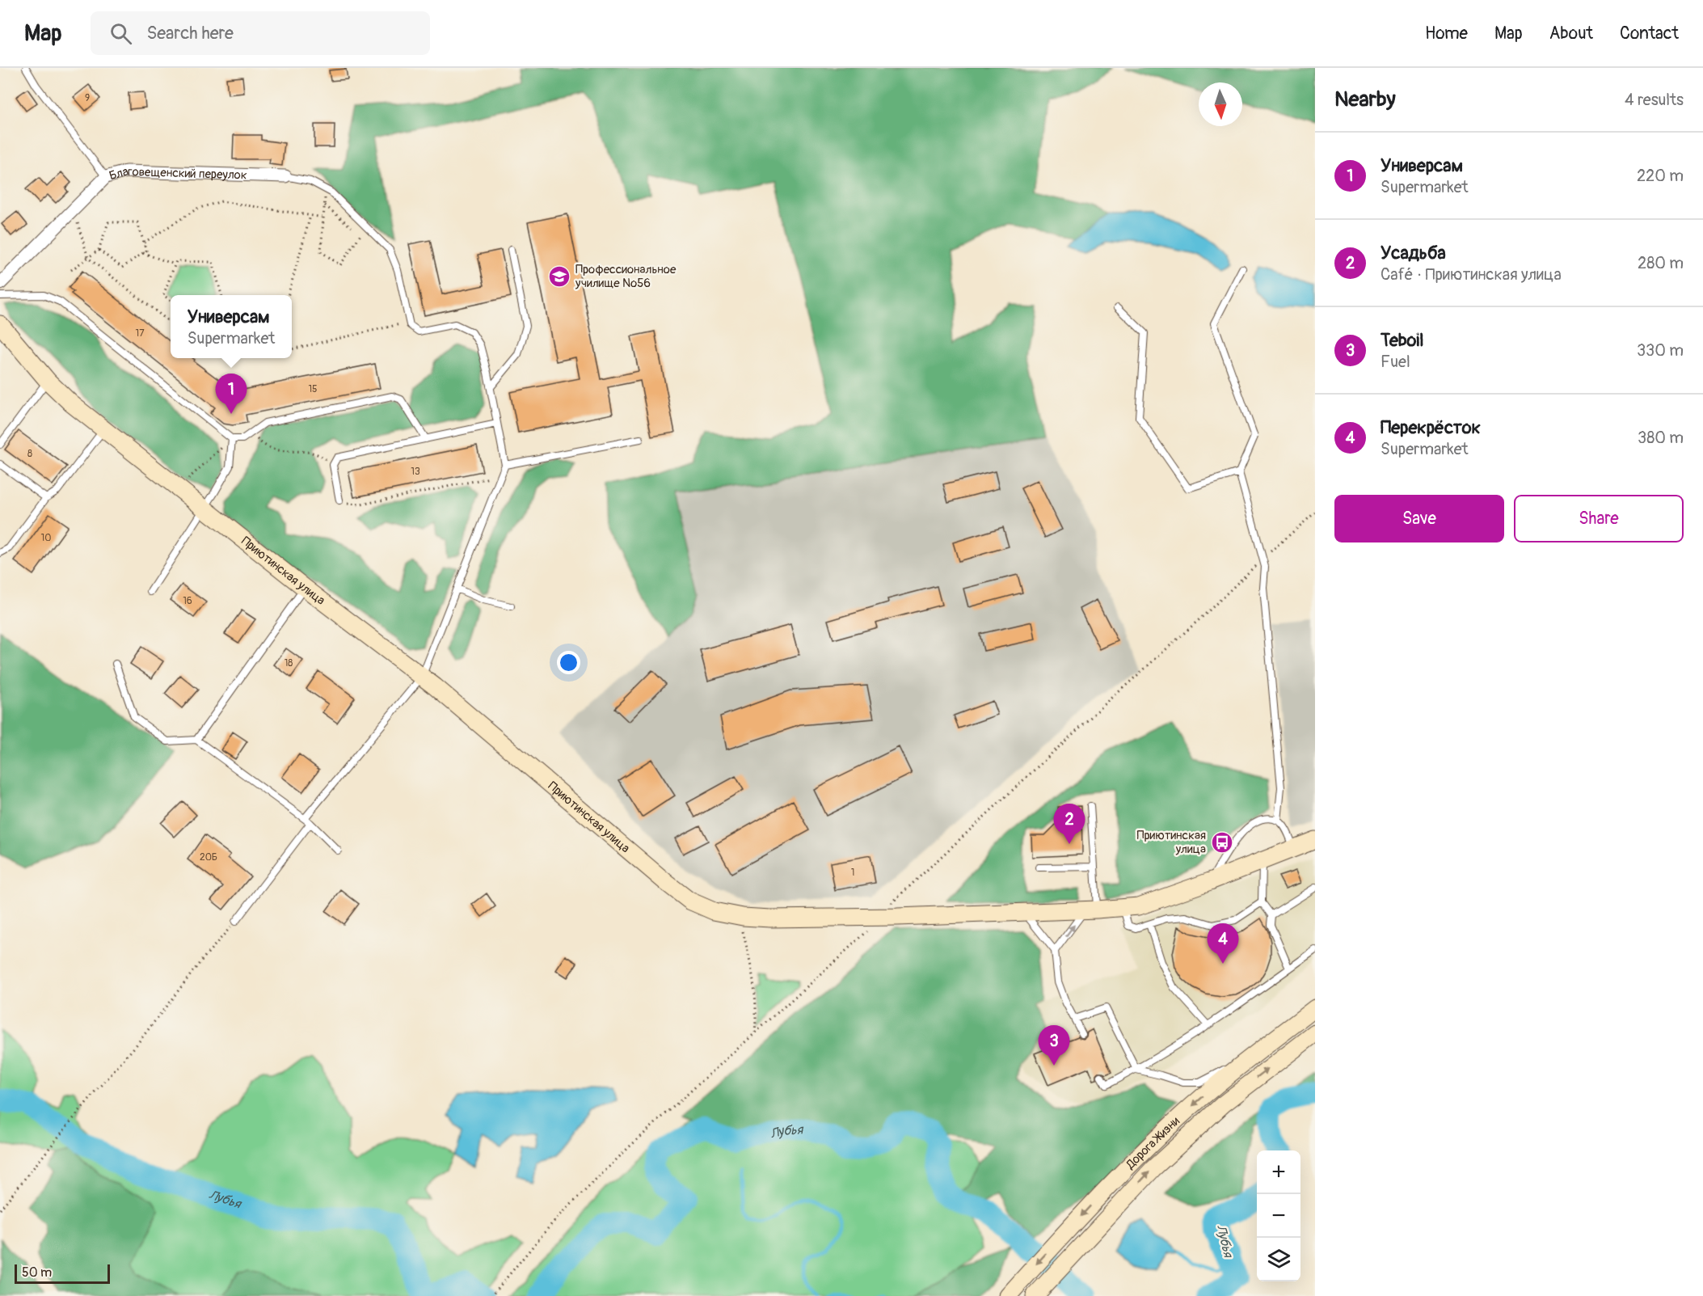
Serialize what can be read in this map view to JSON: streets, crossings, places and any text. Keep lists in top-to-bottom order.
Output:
{
  "streets": {
    "street": ["Благовещенский переулок", "Приютинская улица", "Дорога Жизни"]
  },
  "water": ["Лубья"],
  "places": {
    "school or university": ["Профессиональное училище №56"],
    "bus stop": ["Приютинская улица"]
  },
  "house_numbers": [
    "9",
    "17",
    "15",
    "8",
    "13",
    "10",
    "16",
    "18",
    "20Б",
    "1"
  ],
  "scale_bar": "50 m",
  "north": "bottom",
  "page": {
    "header": "Map",
    "search": "Search here",
    "nav": [
      "Home",
      "Map",
      "About",
      "Contact"
    ],
    "heading": ["Nearby", "4 results"],
    "list": [
      {
        "mark": "1",
        "name": "Универсам",
        "note": "Supermarket",
        "value": "220 m"
      },
      {
        "mark": "2",
        "name": "Усадьба",
        "note": "Café · Приютинская улица",
        "value": "280 m"
      },
      {
        "mark": "3",
        "name": "Teboil",
        "note": "Fuel",
        "value": "330 m"
      },
      {
        "mark": "4",
        "name": "Перекрёсток",
        "note": "Supermarket",
        "value": "380 m"
      }
    ],
    "popup": ["Универсам", "Supermarket"],
    "pins": [
      "1",
      "2",
      "4",
      "3"
    ],
    "buttons": ["Save", "Share"],
    "map_buttons": ["+", "−"],
    "scale": "50 m"
  }
}
